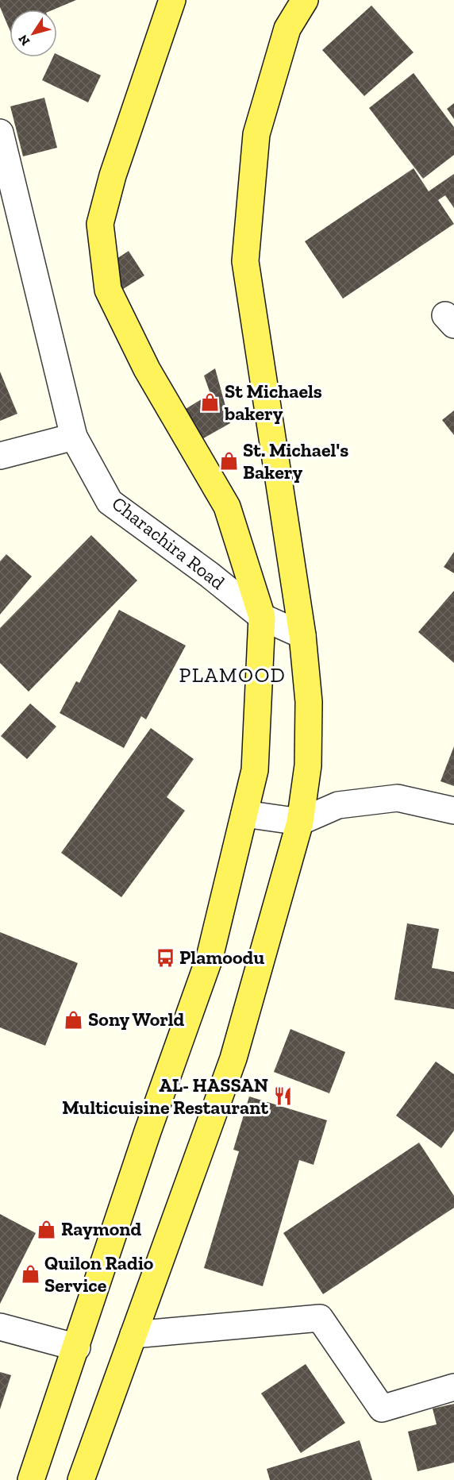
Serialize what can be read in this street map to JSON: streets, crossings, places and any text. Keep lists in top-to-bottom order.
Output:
{
  "streets": {
    "street": ["Charachira Road"]
  },
  "districts": ["PLAMOOD"],
  "places": {
    "shop": [
      "St Michaels bakery",
      "St. Michael's Bakery",
      "Sony World",
      "Raymond",
      "Quilon Radio Service"
    ],
    "bus stop": ["Plamoodu"],
    "restaurant": ["AL- HASSAN Multicuisine Restaurant"]
  },
  "north": "bottom left"
}
